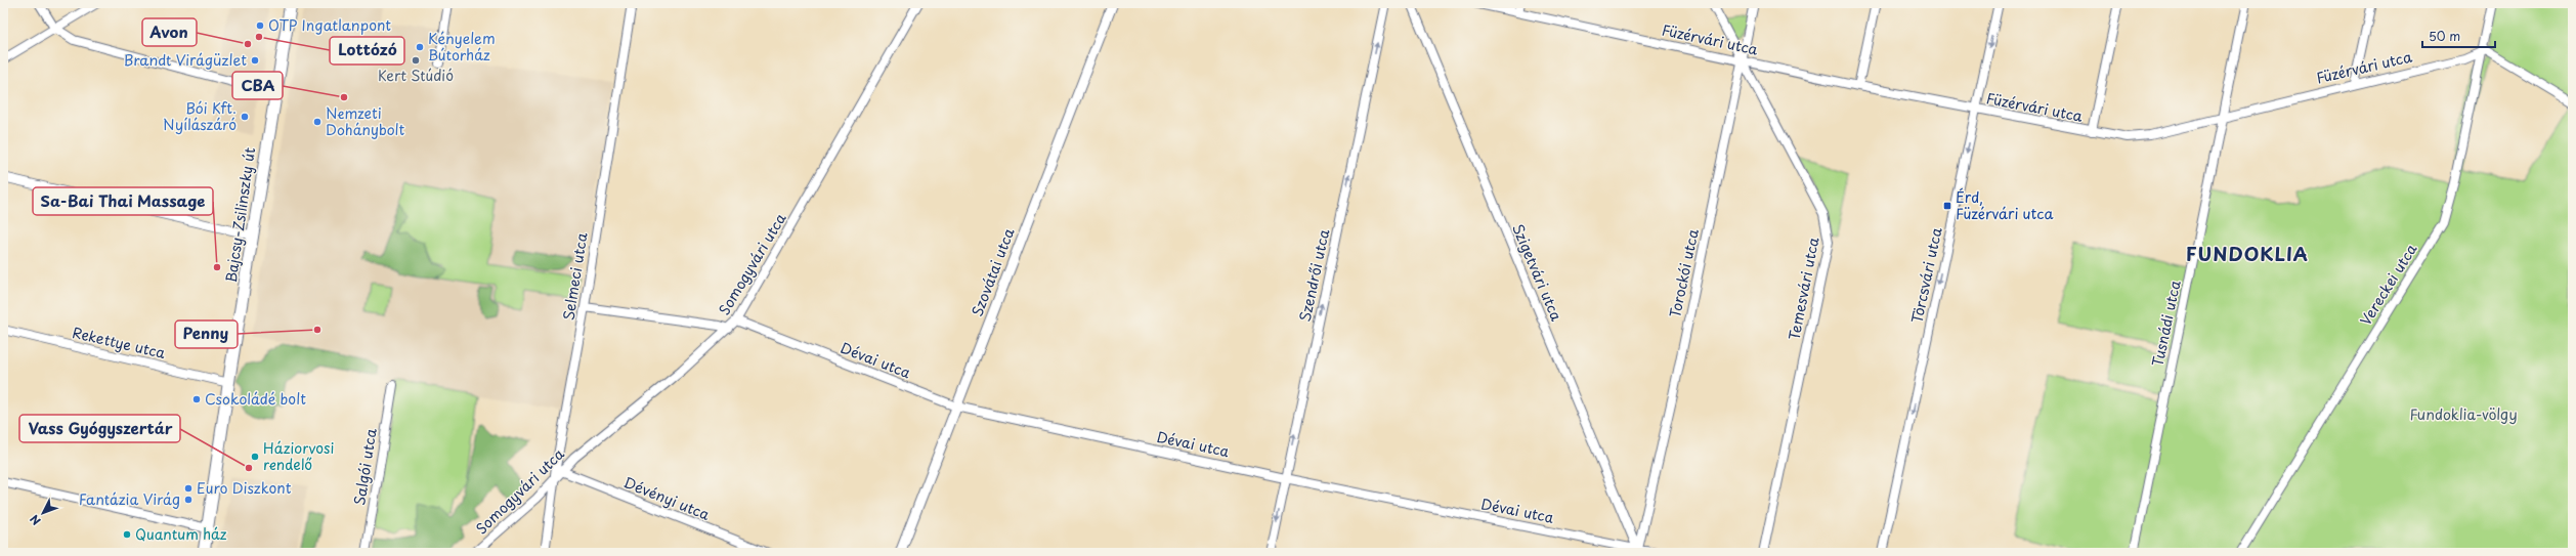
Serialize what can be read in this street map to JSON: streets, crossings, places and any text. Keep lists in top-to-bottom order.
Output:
{
  "streets": {
    "main road": ["Bajcsy-Zsilinszky út"],
    "street": [
      "Füzérvári utca",
      "Somogyvári utca",
      "Szovátai utca",
      "Szigetvári utca",
      "Torockói utca",
      "Szendrői utca",
      "Törcsvári utca",
      "Selmeci utca",
      "Vereckei utca",
      "Temesvári utca",
      "Tusnádi utca",
      "Rekettye utca",
      "Dévai utca",
      "Salgói utca",
      "Dévényi utca"
    ]
  },
  "crossings": [
    ["Füzérvári utca", "Torockói utca"],
    ["Füzérvári utca", "Törcsvári utca"],
    ["Füzérvári utca", "Vereckei utca"],
    ["Füzérvári utca", "Temesvári utca"],
    ["Füzérvári utca", "Tusnádi utca"],
    ["Bajcsy-Zsilinszky út", "Rekettye utca"],
    ["Somogyvári utca", "Selmeci utca"],
    ["Somogyvári utca", "Dévai utca"],
    ["Somogyvári utca", "Dévényi utca"],
    ["Szovátai utca", "Dévai utca"],
    ["Szigetvári utca", "Torockói utca"],
    ["Szigetvári utca", "Dévai utca"],
    ["Torockói utca", "Temesvári utca"],
    ["Torockói utca", "Dévai utca"],
    ["Szendrői utca", "Dévai utca"],
    ["Selmeci utca", "Dévényi utca"]
  ],
  "one_way": ["Törcsvári utca"],
  "districts": ["FUNDOKLIA"],
  "parks": ["Fundoklia-völgy"],
  "places": {
    "other": [
      "OTP Ingatlanpont",
      "Lottózó",
      "Avon",
      "Kényelem Bútorház",
      "Brandt Virágüzlet",
      "Kert Stúdió",
      "CBA",
      "Bói Kft. Nyílászáró",
      "Nemzeti Dohánybolt",
      "Sa-Bai Thai Massage",
      "Penny",
      "Csokoládé bolt",
      "Háziorvosi rendelő",
      "Vass Gyógyszertár",
      "Euro Diszkont",
      "Fantázia Virág",
      "Quantum ház"
    ],
    "transit": ["Érd, Füzérvári utca"]
  },
  "scale_bar": "50 m",
  "north": "bottom left"
}
